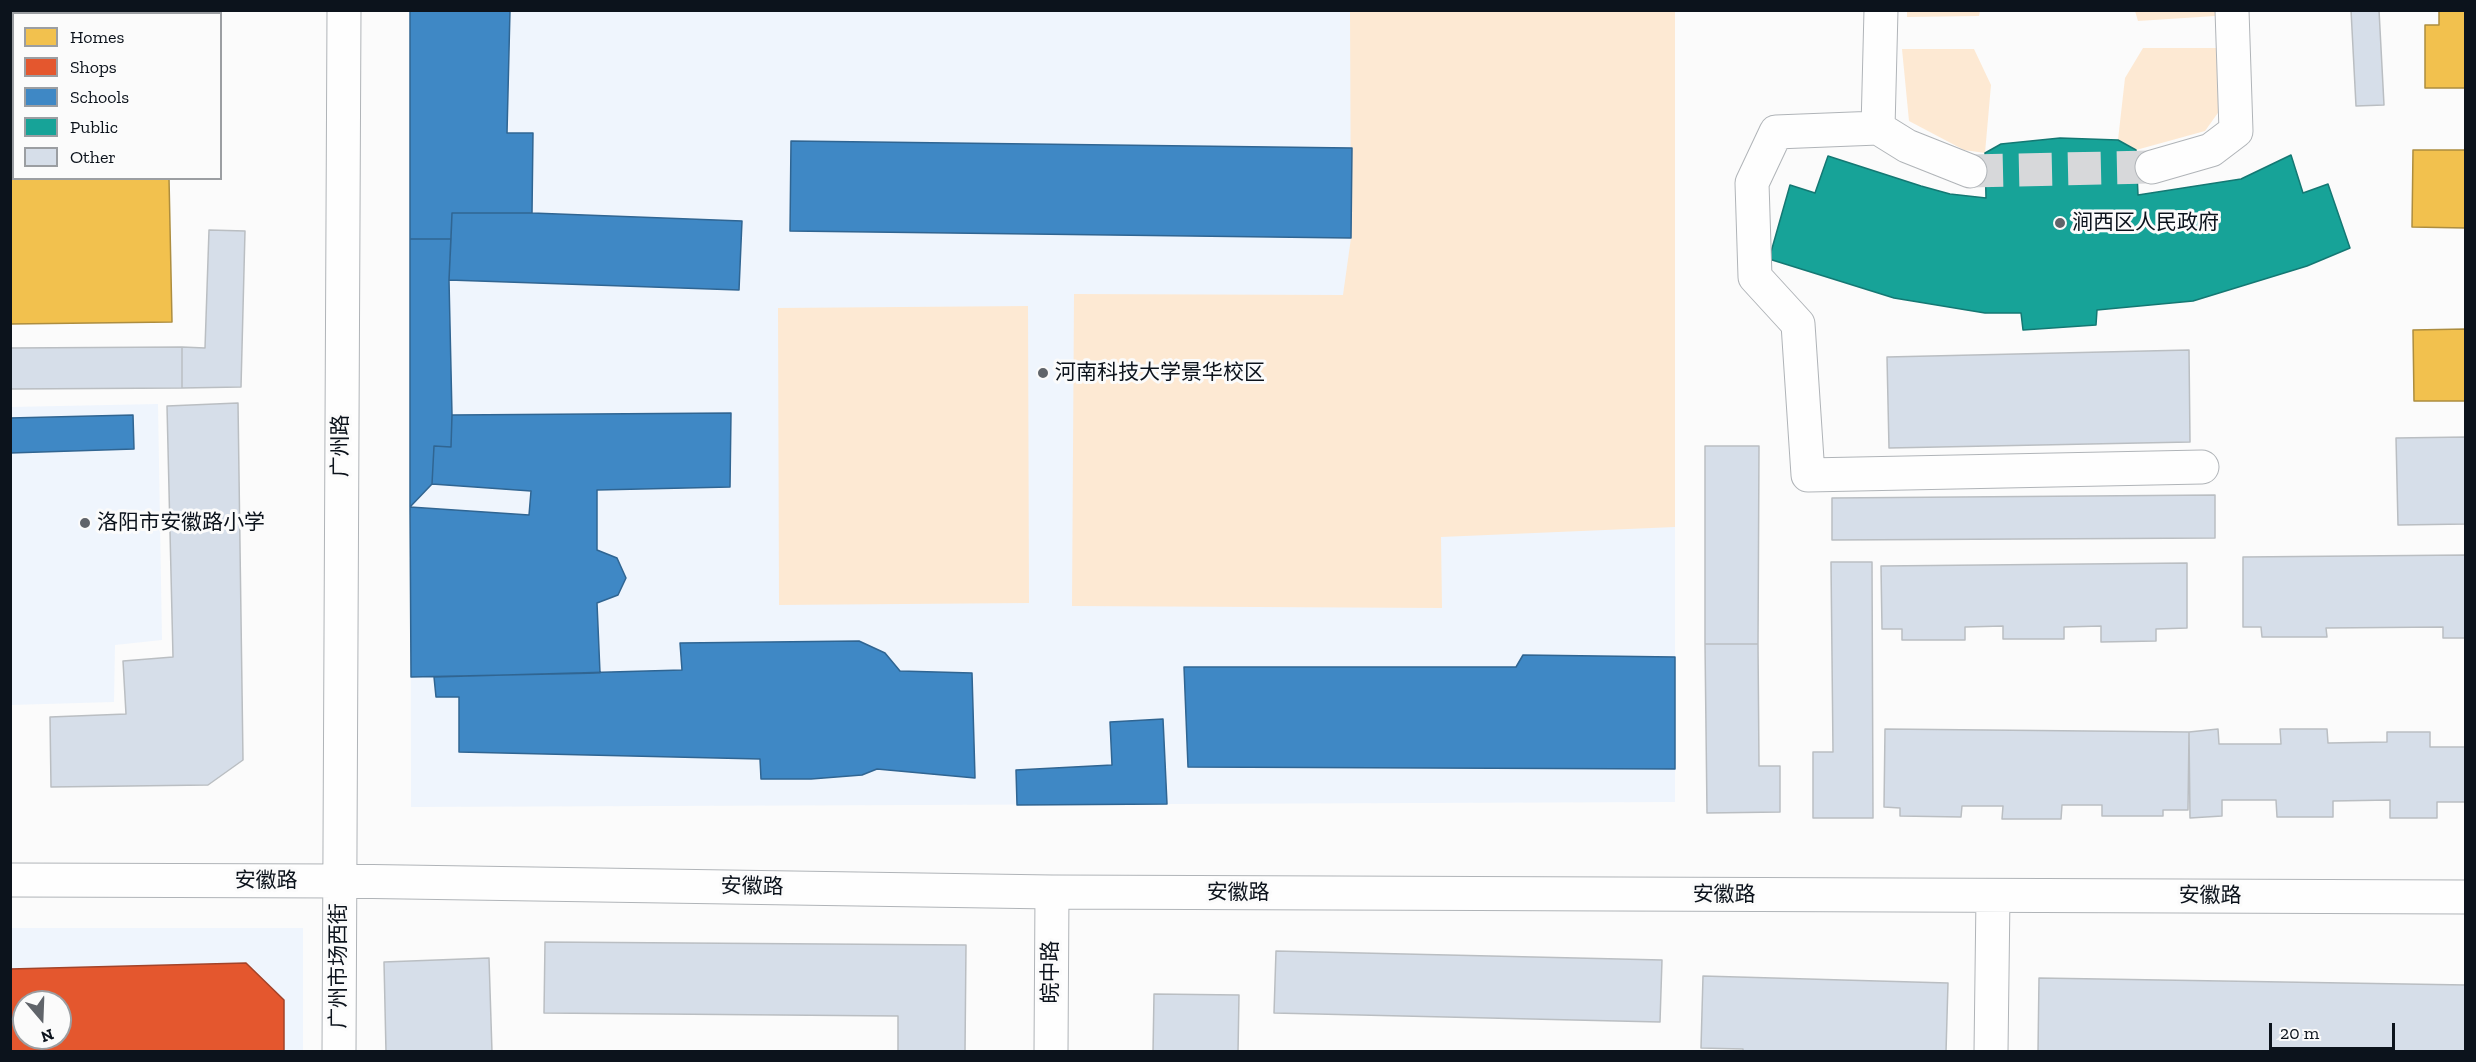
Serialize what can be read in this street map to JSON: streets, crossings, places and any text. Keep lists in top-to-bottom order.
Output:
{
  "streets": {
    "street": [
      "广州路",
      "安徽路",
      "广州市场西街",
      "皖中路"
    ]
  },
  "crossings": [
    ["广州路", "安徽路"],
    ["广州路", "广州市场西街"],
    ["安徽路", "广州市场西街"],
    ["安徽路", "皖中路"]
  ],
  "places": ["涧西区人民政府", "河南科技大学景华校区", "洛阳市安徽路小学"],
  "legend": [
    "Homes",
    "Shops",
    "Schools",
    "Public",
    "Other"
  ],
  "scale_bar": "20 m",
  "north": "bottom"
}
